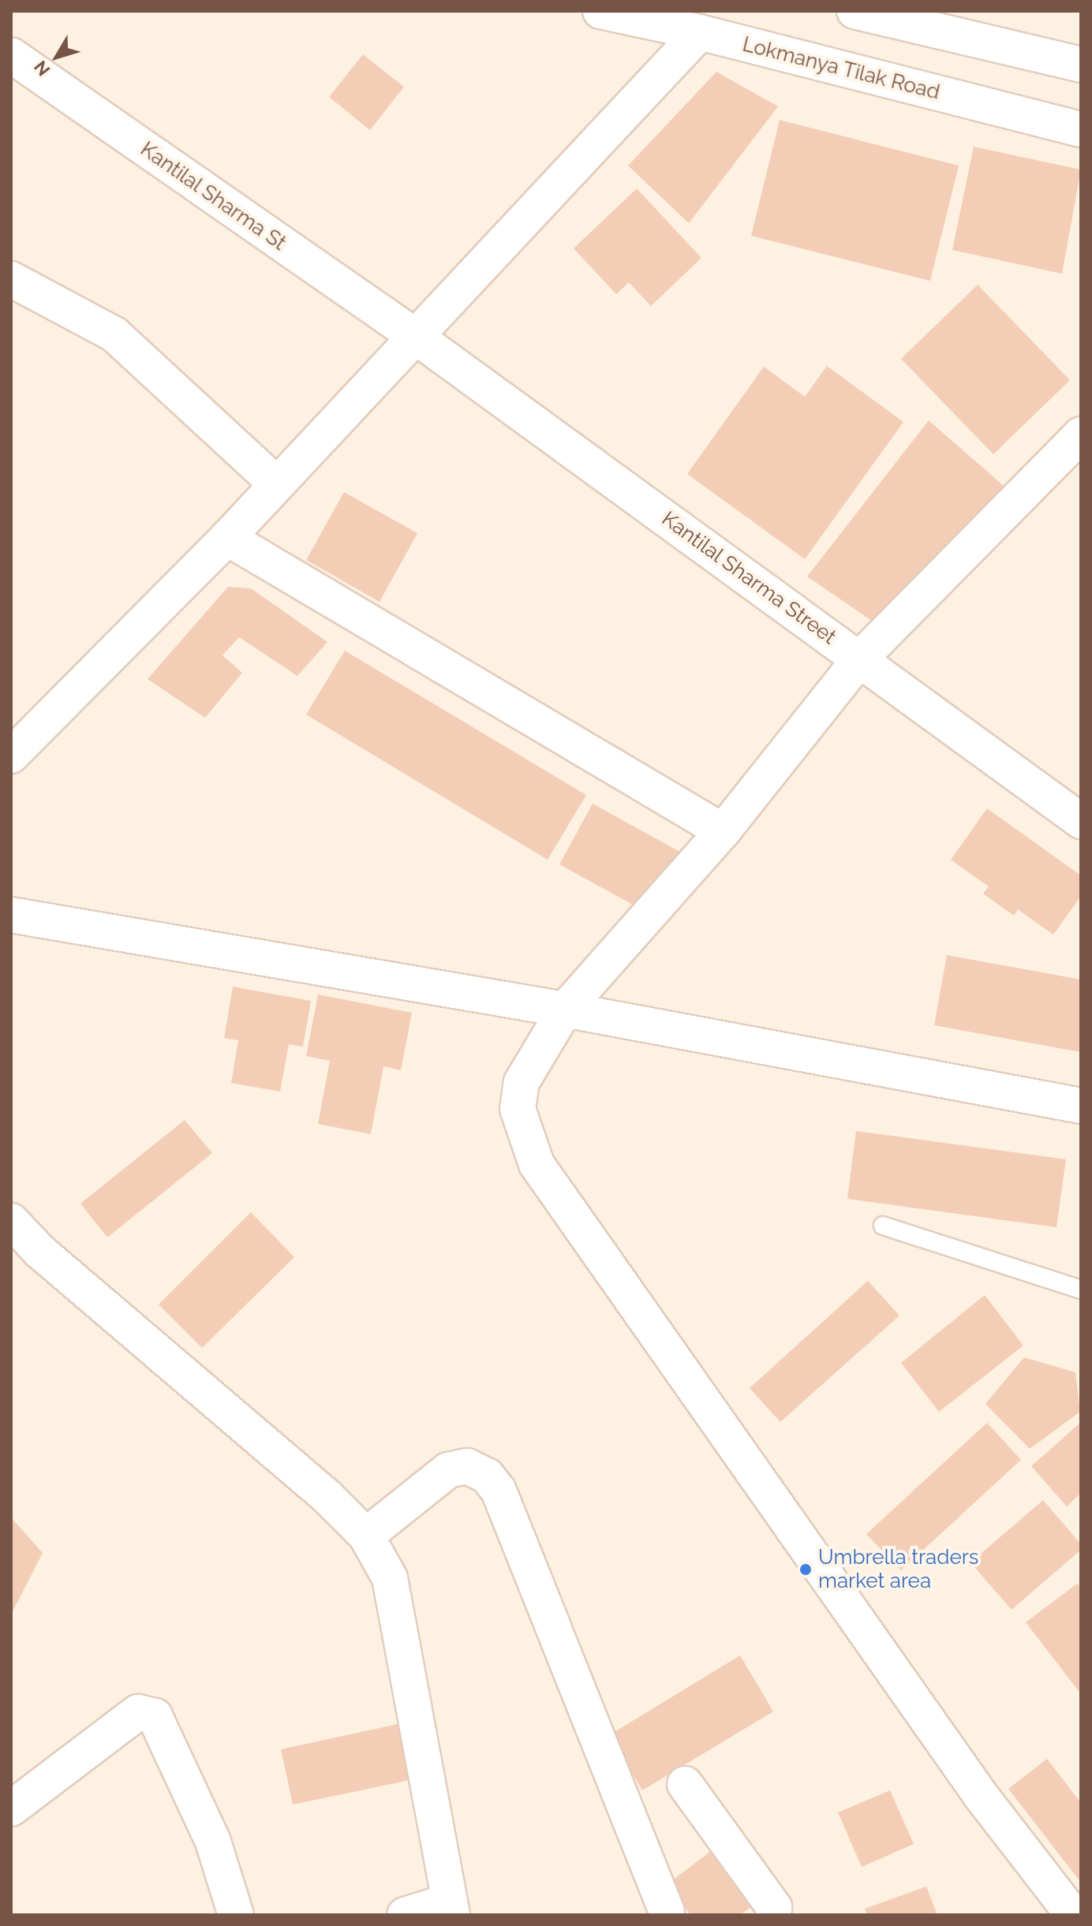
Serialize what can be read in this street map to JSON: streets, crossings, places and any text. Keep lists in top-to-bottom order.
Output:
{
  "streets": {
    "street": ["Lokmanya Tilak Road", "Kantilal Sharma St", "Kantilal Sharma Street"]
  },
  "crossings": [
    ["Kantilal Sharma St", "Kantilal Sharma Street"]
  ],
  "places": ["Umbrella traders market area"],
  "north": "bottom left"
}
